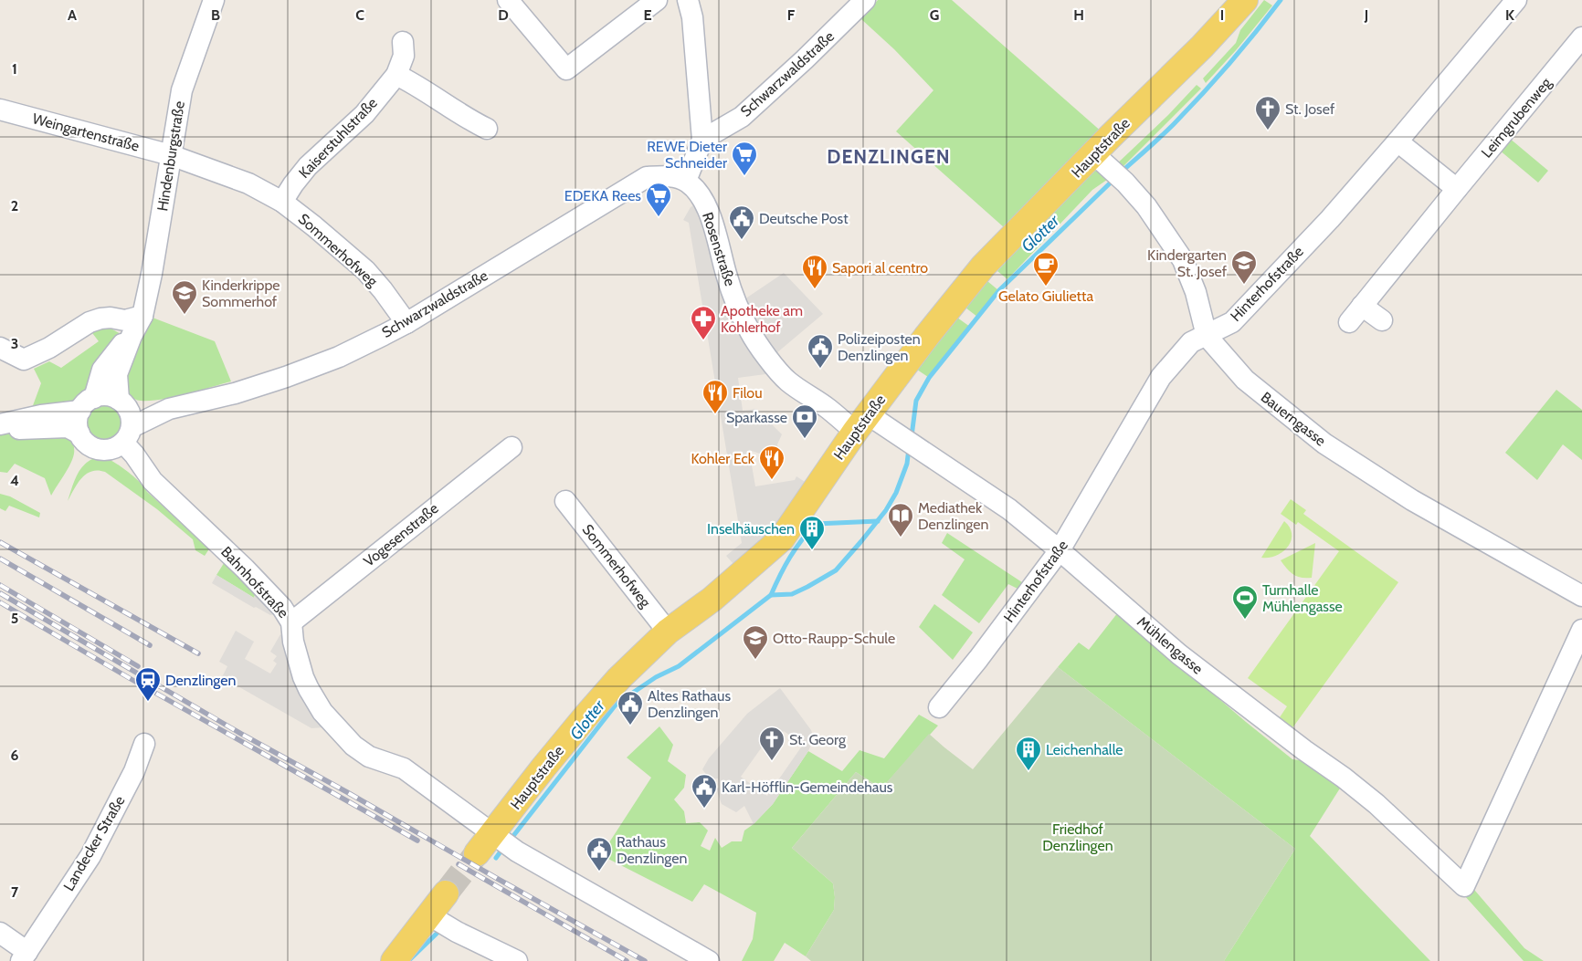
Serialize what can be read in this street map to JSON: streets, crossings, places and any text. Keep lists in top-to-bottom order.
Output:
{
  "streets": {
    "main road": ["Hauptstraße"],
    "street": [
      "Schwarzwaldstraße",
      "Leimgrubenweg",
      "Weingartenstraße",
      "Kaiserstuhlstraße",
      "Hindenburgstraße",
      "Rosenstraße",
      "Sommerhofweg",
      "Hinterhofstraße",
      "Bauerngasse",
      "Vogesenstraße",
      "Bahnhofstraße",
      "Mühlengasse",
      "Landecker Straße"
    ]
  },
  "crossings": [
    ["Schwarzwaldstraße", "Rosenstraße"],
    ["Schwarzwaldstraße", "Sommerhofweg"],
    ["Schwarzwaldstraße", "Bahnhofstraße"],
    ["Weingartenstraße", "Kaiserstuhlstraße"],
    ["Weingartenstraße", "Hindenburgstraße"],
    ["Weingartenstraße", "Sommerhofweg"],
    ["Kaiserstuhlstraße", "Sommerhofweg"],
    ["Hauptstraße", "Rosenstraße"],
    ["Hauptstraße", "Sommerhofweg"],
    ["Hauptstraße", "Bauerngasse"],
    ["Hauptstraße", "Bahnhofstraße"],
    ["Hauptstraße", "Mühlengasse"],
    ["Rosenstraße", "Mühlengasse"],
    ["Hinterhofstraße", "Bauerngasse"],
    ["Hinterhofstraße", "Mühlengasse"],
    ["Vogesenstraße", "Bahnhofstraße"]
  ],
  "districts": ["DENZLINGEN"],
  "water": ["Glotter"],
  "parks": ["Friedhof Denzlingen"],
  "places": {
    "church": ["St. Josef", "St. Georg"],
    "supermarket": ["REWE Dieter Schneider", "EDEKA Rees"],
    "public building": [
      "Deutsche Post",
      "Polizeiposten Denzlingen",
      "Altes Rathaus Denzlingen",
      "Karl-Höfflin-Gemeindehaus",
      "Rathaus Denzlingen"
    ],
    "school or university": ["Kindergarten St. Josef", "Kinderkrippe Sommerhof", "Otto-Raupp-Schule"],
    "cafe": ["Gelato Giulietta"],
    "restaurant": ["Sapori al centro", "Filou", "Kohler Eck"],
    "pharmacy": ["Apotheke am Kohlerhof"],
    "bank": ["Sparkasse"],
    "library": ["Mediathek Denzlingen"],
    "building": ["Inselhäuschen", "Leichenhalle"],
    "sports": ["Turnhalle Mühlengasse"],
    "station": ["Denzlingen"]
  },
  "grid": {
    "columns": [
      "A",
      "B",
      "C",
      "D",
      "E",
      "F",
      "G",
      "H",
      "I",
      "J",
      "K"
    ],
    "rows": [
      "1",
      "2",
      "3",
      "4",
      "5",
      "6",
      "7"
    ]
  }
}
